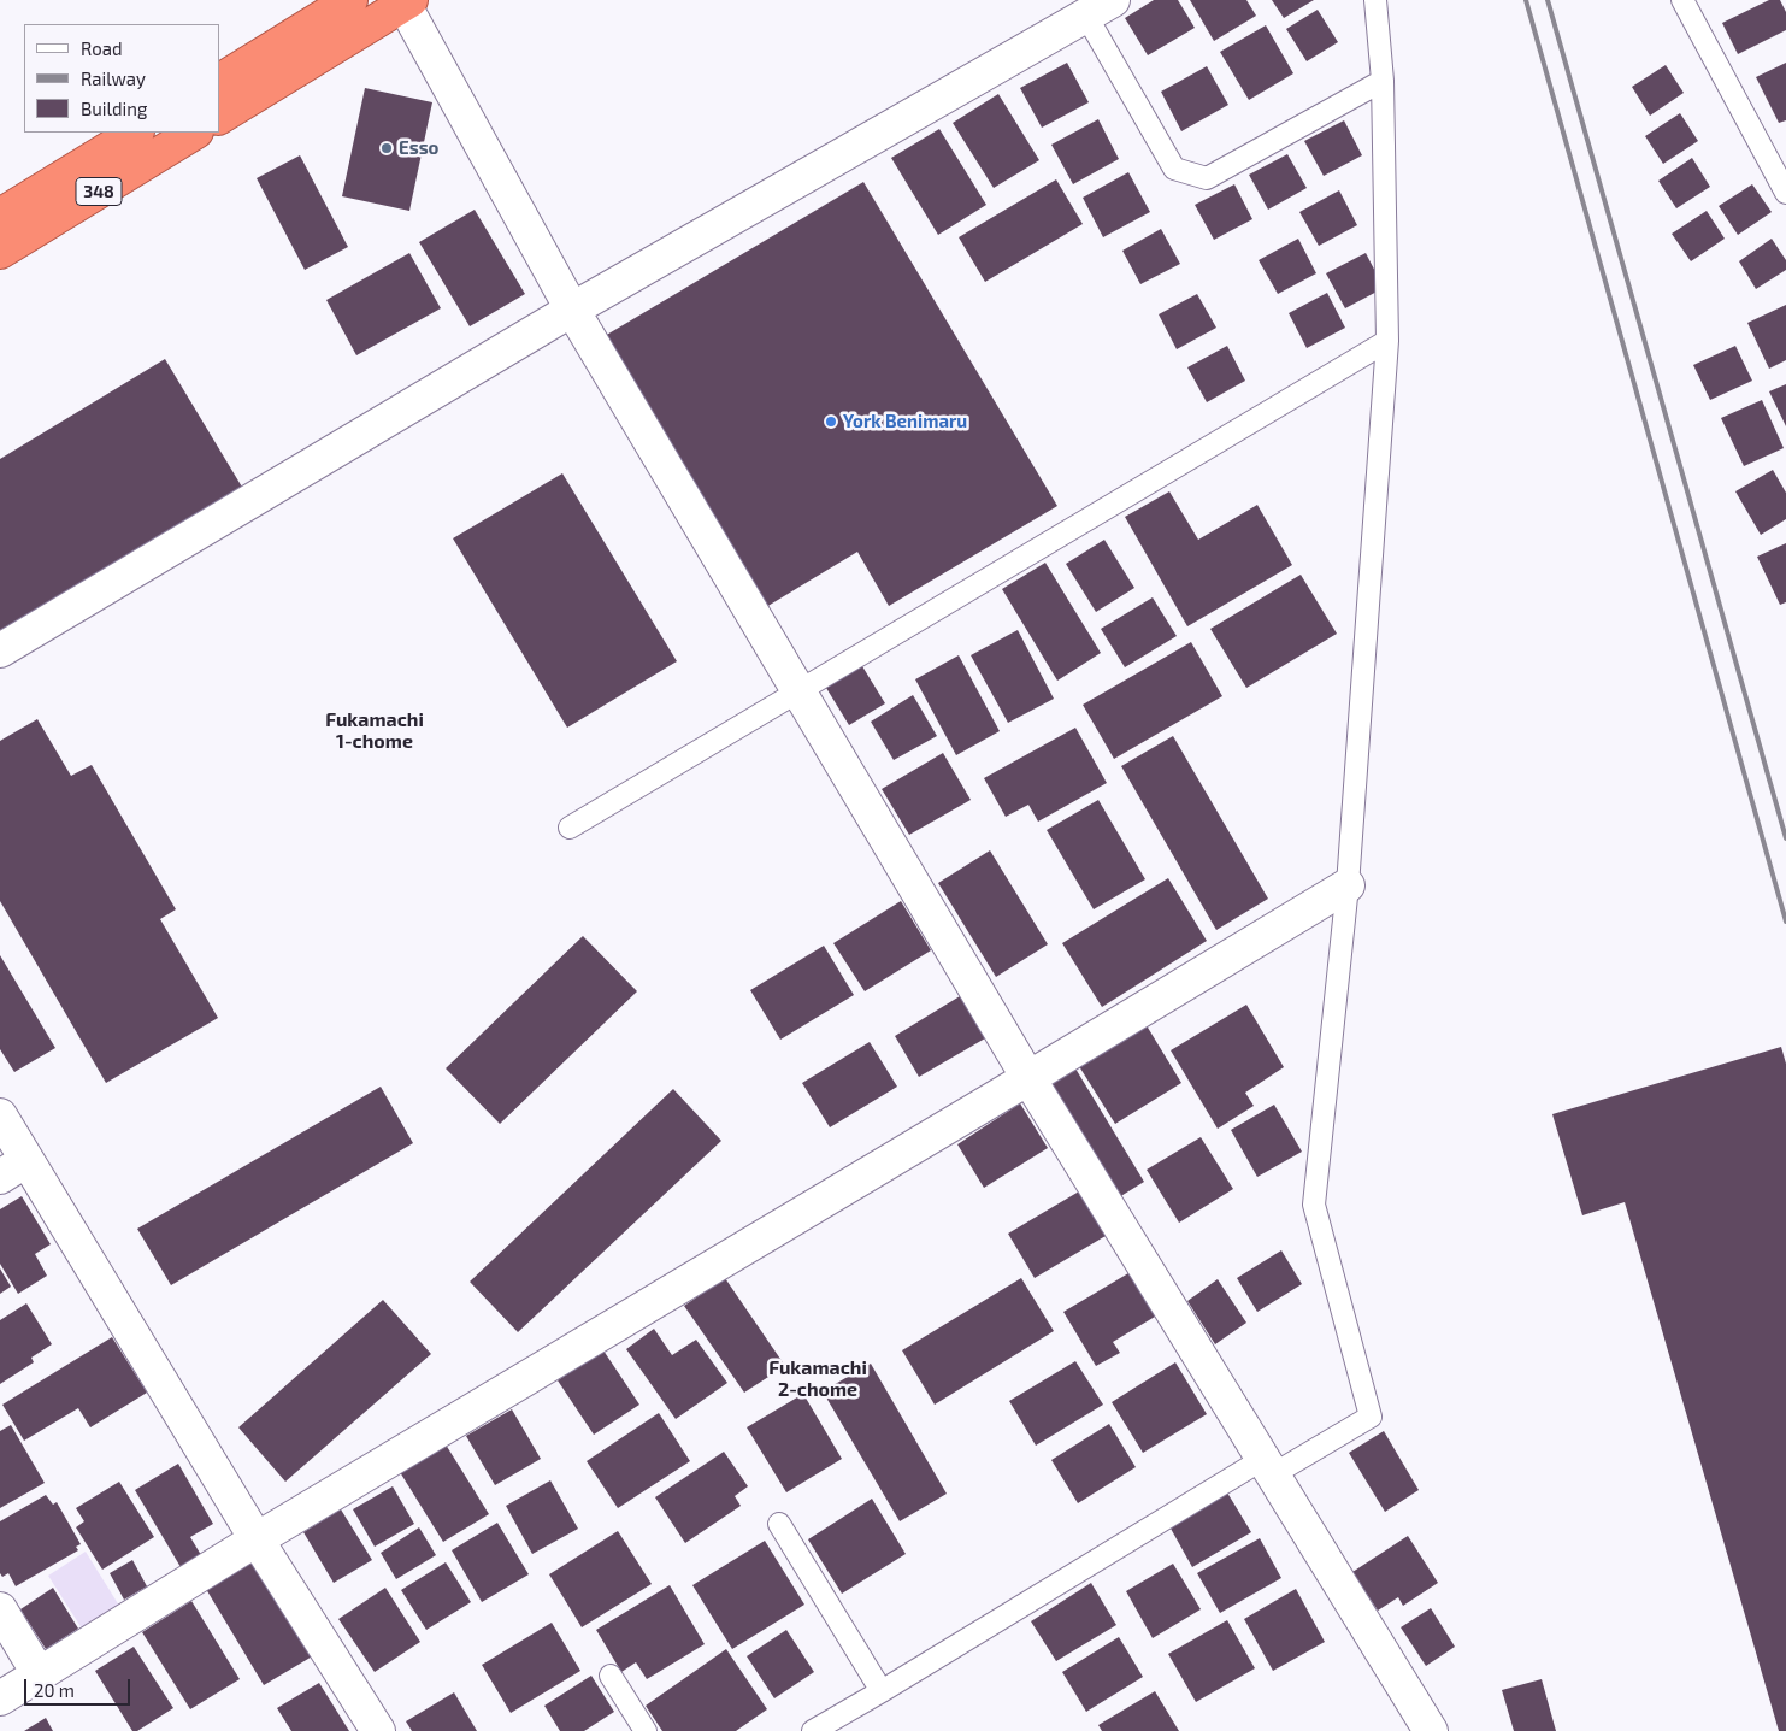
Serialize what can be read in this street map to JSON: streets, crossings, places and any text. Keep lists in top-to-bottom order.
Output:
{
  "streets": {
    "highway": ["348"]
  },
  "districts": ["Fukamachi 1-chome", "Fukamachi 2-chome"],
  "places": ["Esso", "York Benimaru"],
  "legend": ["Road", "Railway", "Building"],
  "scale_bar": "20 m"
}
